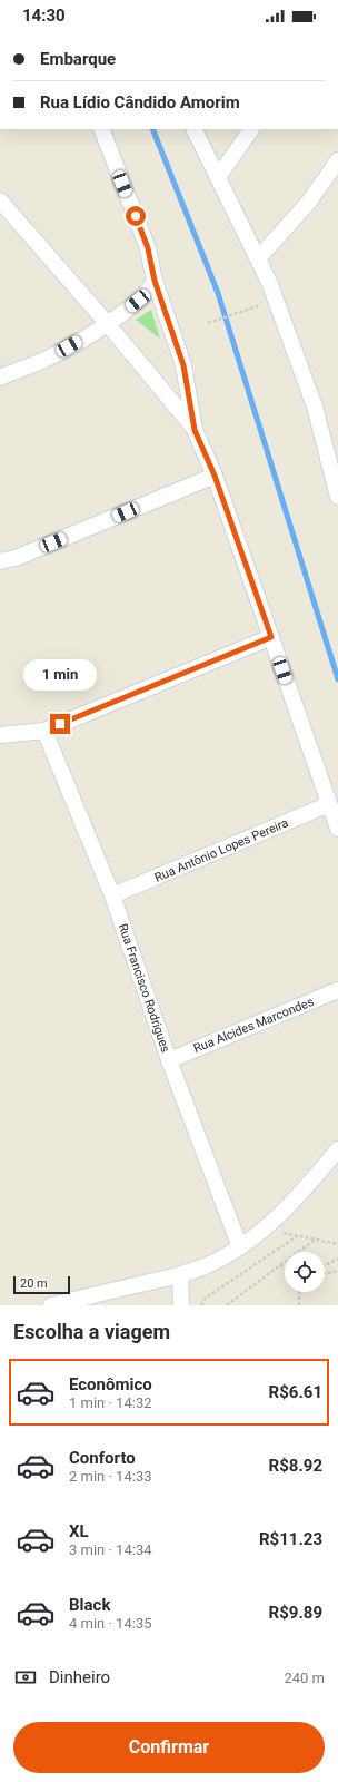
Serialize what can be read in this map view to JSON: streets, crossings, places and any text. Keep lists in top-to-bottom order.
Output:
{
  "streets": {
    "street": ["Rua Antônio Lopes Pereira", "Rua Francisco Rodrigues", "Rua Alcides Marcondes"]
  },
  "crossings": [
    ["Rua Antônio Lopes Pereira", "Rua Francisco Rodrigues"],
    ["Rua Francisco Rodrigues", "Rua Alcides Marcondes"]
  ],
  "scale_bar": "20 m",
  "page": {
    "status": "14:30",
    "banner": ["Embarque", "Rua Lídio Cândido Amorim"],
    "bubble": "1 min",
    "scale": "20 m",
    "heading": "Escolha a viagem",
    "list": [
      {
        "name": "Econômico",
        "note": "1 min · 14:32",
        "value": "R$6.61"
      },
      {
        "name": "Conforto",
        "note": "2 min · 14:33",
        "value": "R$8.92"
      },
      {
        "name": "XL",
        "note": "3 min · 14:34",
        "value": "R$11.23"
      },
      {
        "name": "Black",
        "note": "4 min · 14:35",
        "value": "R$9.89"
      }
    ],
    "pay": ["Dinheiro", "240 m"],
    "buttons": "Confirmar"
  }
}
